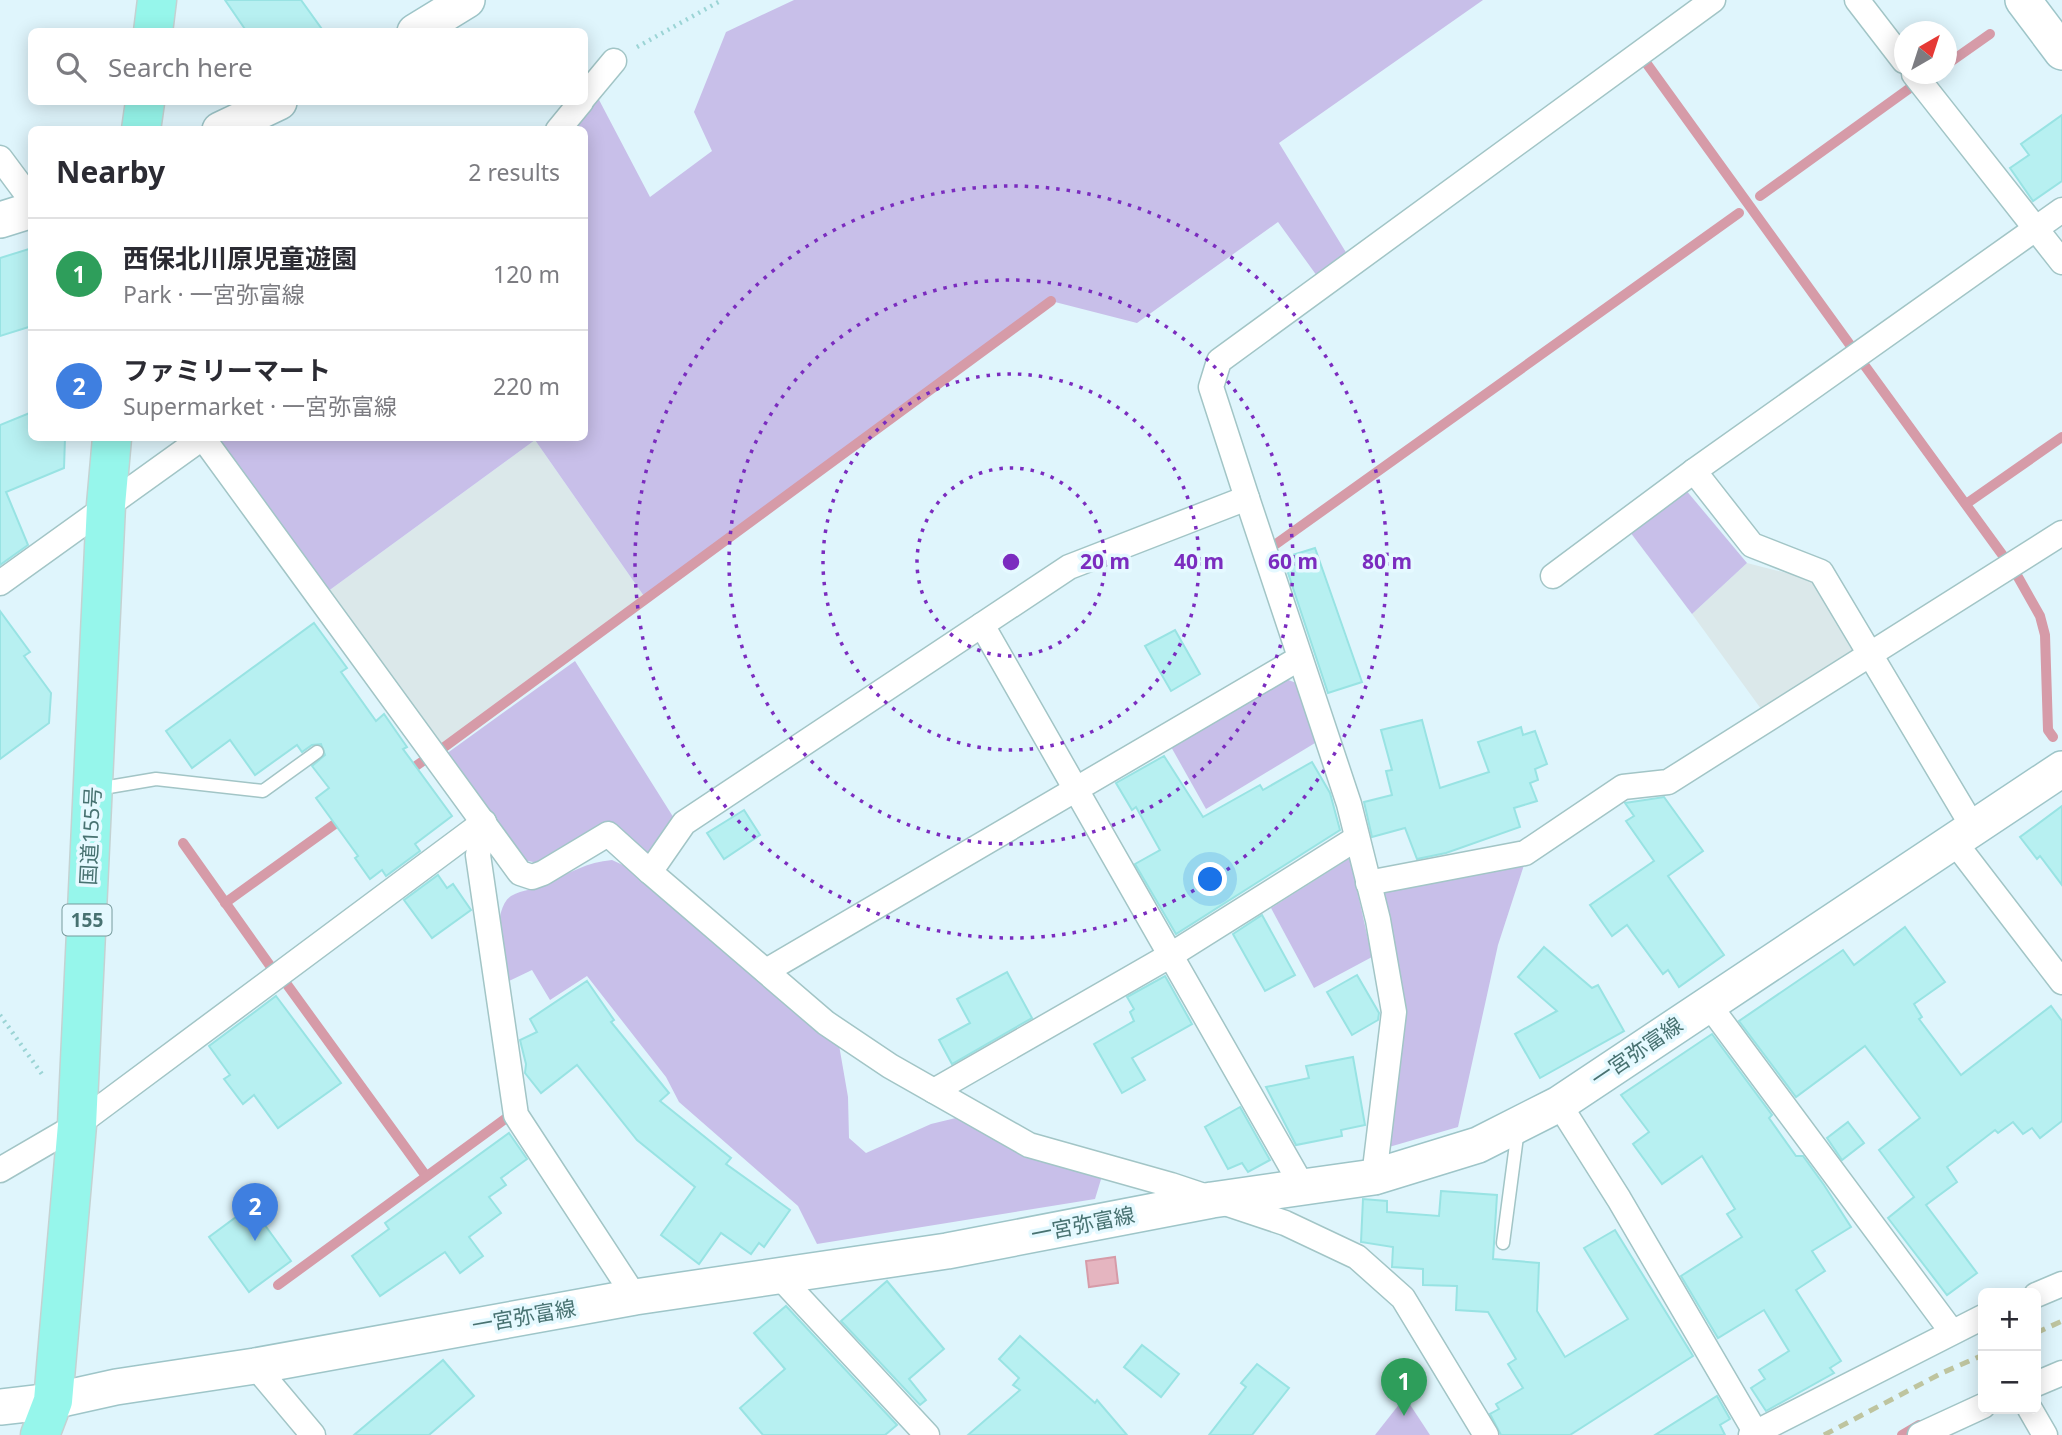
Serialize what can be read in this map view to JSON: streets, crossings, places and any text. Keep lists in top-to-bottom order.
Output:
{
  "streets": {
    "highway": ["国道155号", "155"],
    "main road": ["一宮弥富線"]
  },
  "crossings": [
    ["国道155号", "一宮弥富線"]
  ],
  "north": "top right",
  "page": {
    "search": "Search here",
    "heading": ["Nearby", "2 results"],
    "list": [
      {
        "mark": "1",
        "name": "西保北川原児童遊園",
        "note": "Park · 一宮弥富線",
        "value": "120 m"
      },
      {
        "mark": "2",
        "name": "ファミリーマート",
        "note": "Supermarket · 一宮弥富線",
        "value": "220 m"
      }
    ],
    "pins": ["2", "1"],
    "map_buttons": ["+", "−"]
  },
  "rings": [
    "20 m",
    "40 m",
    "60 m",
    "80 m"
  ]
}
